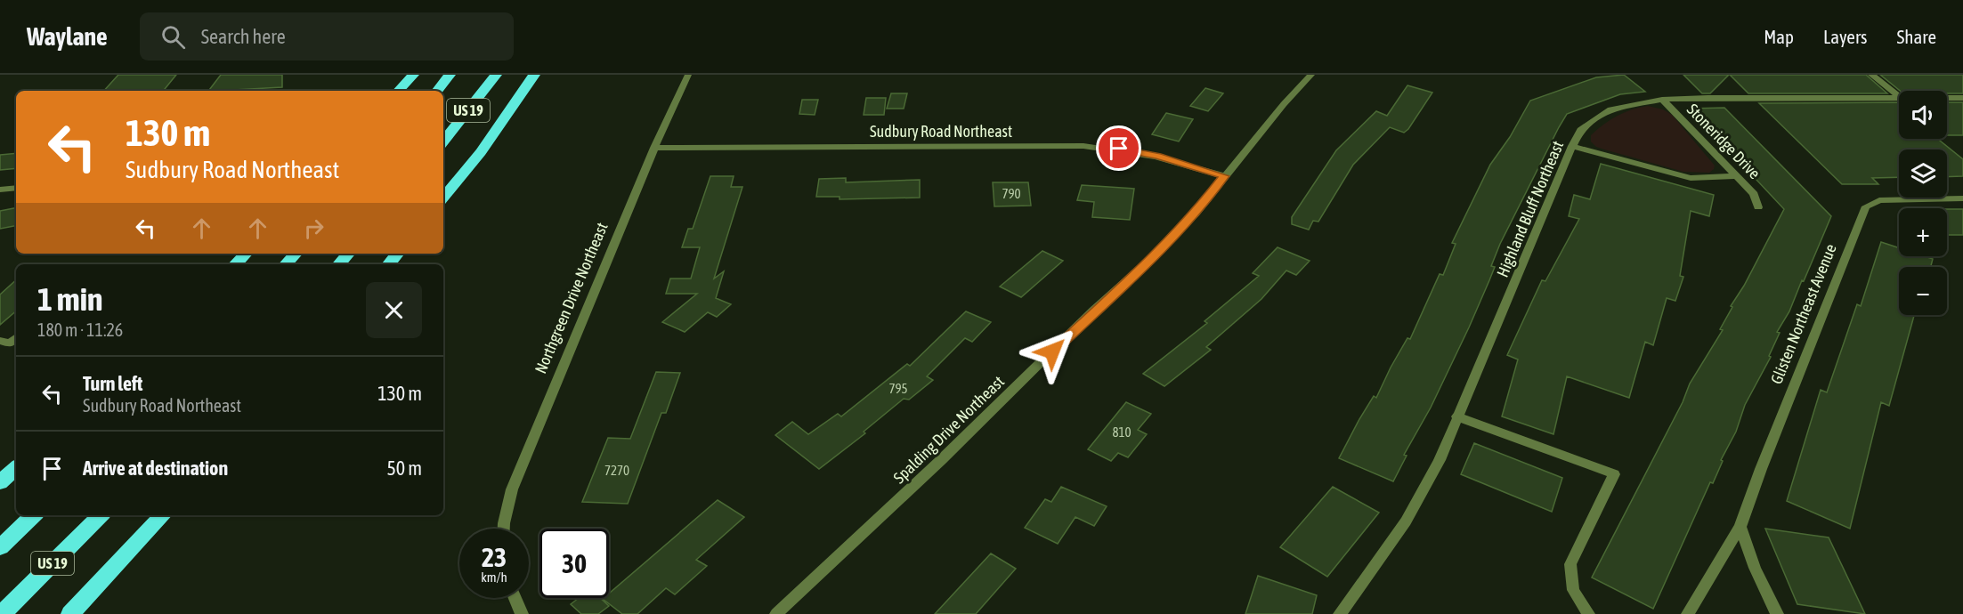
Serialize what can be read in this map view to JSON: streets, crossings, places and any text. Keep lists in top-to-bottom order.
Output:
{
  "streets": {
    "highway": ["US 19"],
    "street": [
      "Sudbury Road Northeast",
      "Stoneridge Drive",
      "Highland Bluff Northeast",
      "Northgreen Drive Northeast",
      "Glisten Northeast Avenue",
      "Spalding Drive Northeast"
    ]
  },
  "crossings": [
    ["Sudbury Road Northeast", "Northgreen Drive Northeast"],
    ["Sudbury Road Northeast", "Spalding Drive Northeast"],
    ["Stoneridge Drive", "Highland Bluff Northeast"]
  ],
  "house_numbers": [
    "790",
    "795",
    "810",
    "7270"
  ],
  "page": {
    "header": "Waylane",
    "search": "Search here",
    "nav": ["Map", "Layers", "Share"],
    "map_buttons": ["+", "−"],
    "turn": ["130 m", "Sudbury Road Northeast"],
    "heading": ["1 min", "180 m · 11:26"],
    "list": [
      {
        "name": "Turn left",
        "note": "Sudbury Road Northeast",
        "value": "130 m"
      },
      {
        "name": "Arrive at destination",
        "value": "50 m"
      }
    ],
    "speed": "23 km/h",
    "limit": "30"
  }
}
